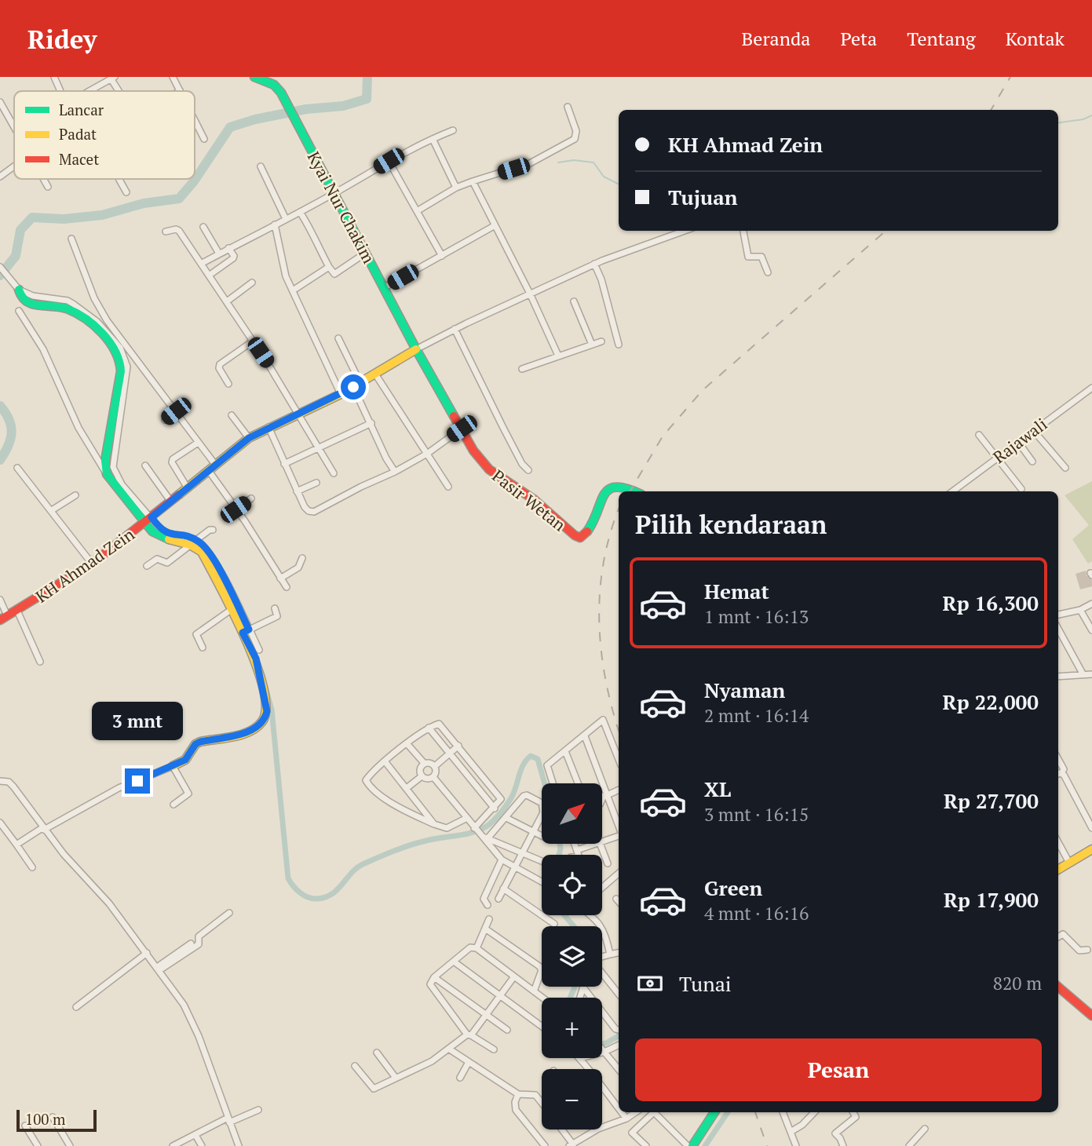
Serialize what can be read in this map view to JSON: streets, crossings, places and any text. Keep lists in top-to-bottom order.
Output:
{
  "streets": {
    "street": [
      "Kyai Nur Chakim",
      "Rajawali",
      "Pasir Wetan",
      "KH Ahmad Zein"
    ]
  },
  "crossings": [
    ["Kyai Nur Chakim", "Pasir Wetan"],
    ["Kyai Nur Chakim", "KH Ahmad Zein"],
    ["Pasir Wetan", "KH Ahmad Zein"]
  ],
  "legend": ["Lancar", "Padat", "Macet"],
  "scale_bar": "100 m",
  "north": "top right",
  "page": {
    "header": "Ridey",
    "nav": [
      "Beranda",
      "Peta",
      "Tentang",
      "Kontak"
    ],
    "banner": ["KH Ahmad Zein", "Tujuan"],
    "heading": "Pilih kendaraan",
    "list": [
      {
        "name": "Hemat",
        "note": "1 mnt · 16:13",
        "value": "Rp 16,300"
      },
      {
        "name": "Nyaman",
        "note": "2 mnt · 16:14",
        "value": "Rp 22,000"
      },
      {
        "name": "XL",
        "note": "3 mnt · 16:15",
        "value": "Rp 27,700"
      },
      {
        "name": "Green",
        "note": "4 mnt · 16:16",
        "value": "Rp 17,900"
      }
    ],
    "bubble": "3 mnt",
    "map_buttons": ["+", "−"],
    "pay": ["Tunai", "820 m"],
    "buttons": "Pesan",
    "scale": "100 m"
  }
}
